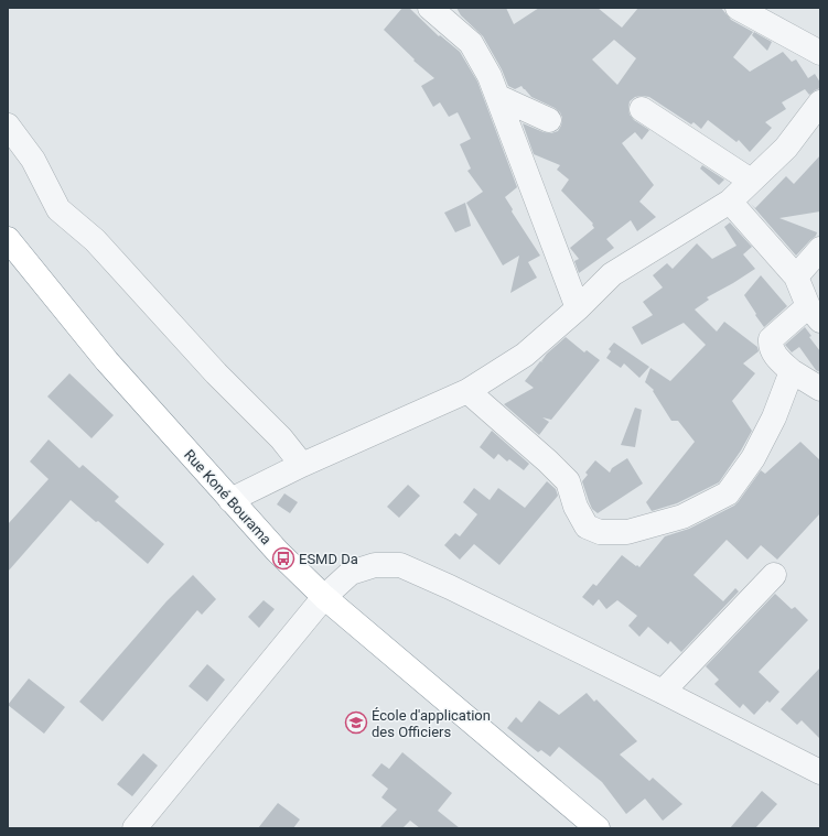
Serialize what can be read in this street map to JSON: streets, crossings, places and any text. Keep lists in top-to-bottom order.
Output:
{
  "streets": {
    "highway": ["Rue Koné Bourama"]
  },
  "places": {
    "bus stop": ["ESMD Da"],
    "school or university": ["École d'application des Officiers"]
  }
}
